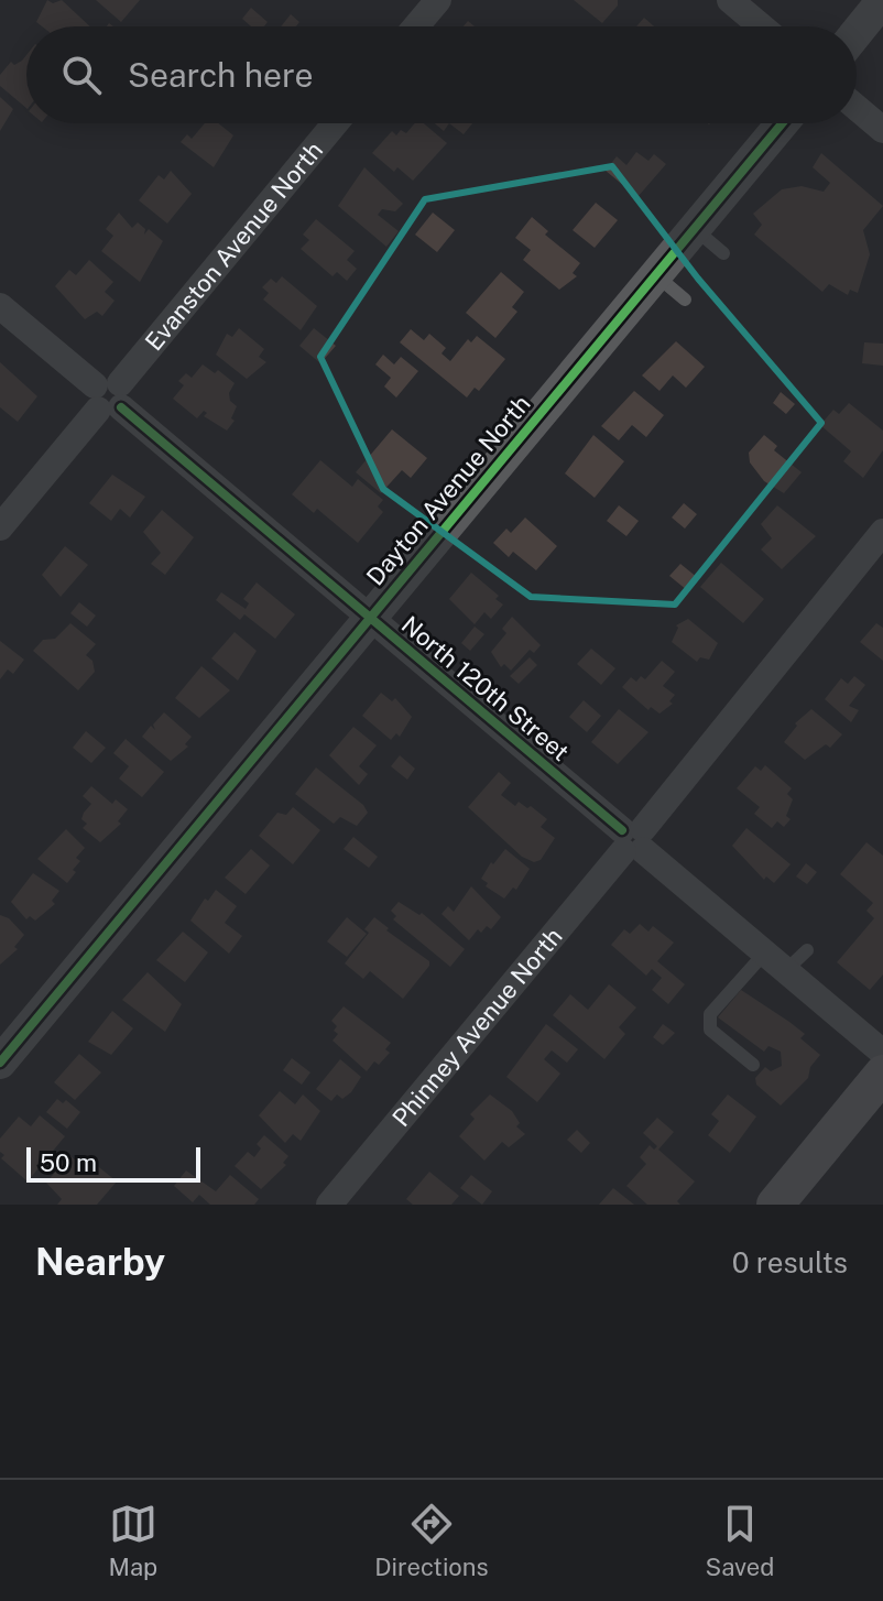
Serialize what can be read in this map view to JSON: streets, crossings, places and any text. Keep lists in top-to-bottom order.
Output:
{
  "streets": {
    "street": [
      "Evanston Avenue North",
      "Dayton Avenue North",
      "North 120th Street",
      "Phinney Avenue North"
    ]
  },
  "crossings": [
    ["Evanston Avenue North", "North 120th Street"],
    ["Dayton Avenue North", "North 120th Street"],
    ["North 120th Street", "Phinney Avenue North"]
  ],
  "scale_bar": "50 m",
  "page": {
    "search": "Search here",
    "scale": "50 m",
    "heading": ["Nearby", "0 results"],
    "nav": ["Map", "Directions", "Saved"]
  }
}
